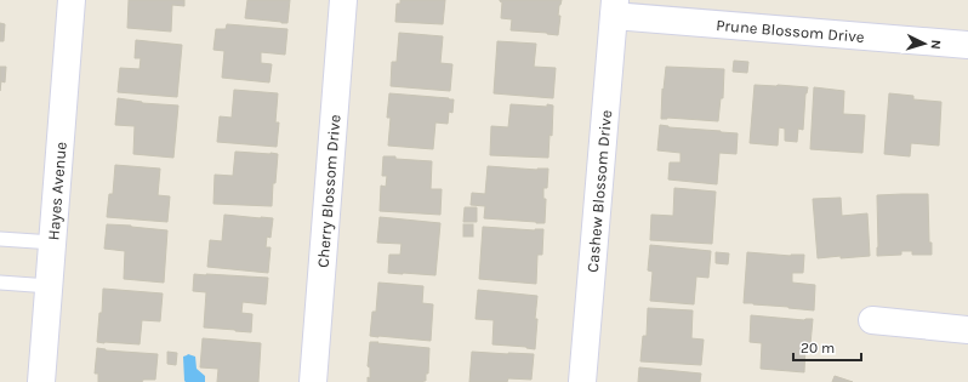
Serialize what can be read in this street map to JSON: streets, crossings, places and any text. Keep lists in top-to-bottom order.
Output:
{
  "streets": {
    "street": [
      "Prune Blossom Drive",
      "Cashew Blossom Drive",
      "Hayes Avenue",
      "Cherry Blossom Drive"
    ]
  },
  "crossings": [
    ["Prune Blossom Drive", "Cashew Blossom Drive"]
  ],
  "scale_bar": "20 m",
  "north": "right"
}
